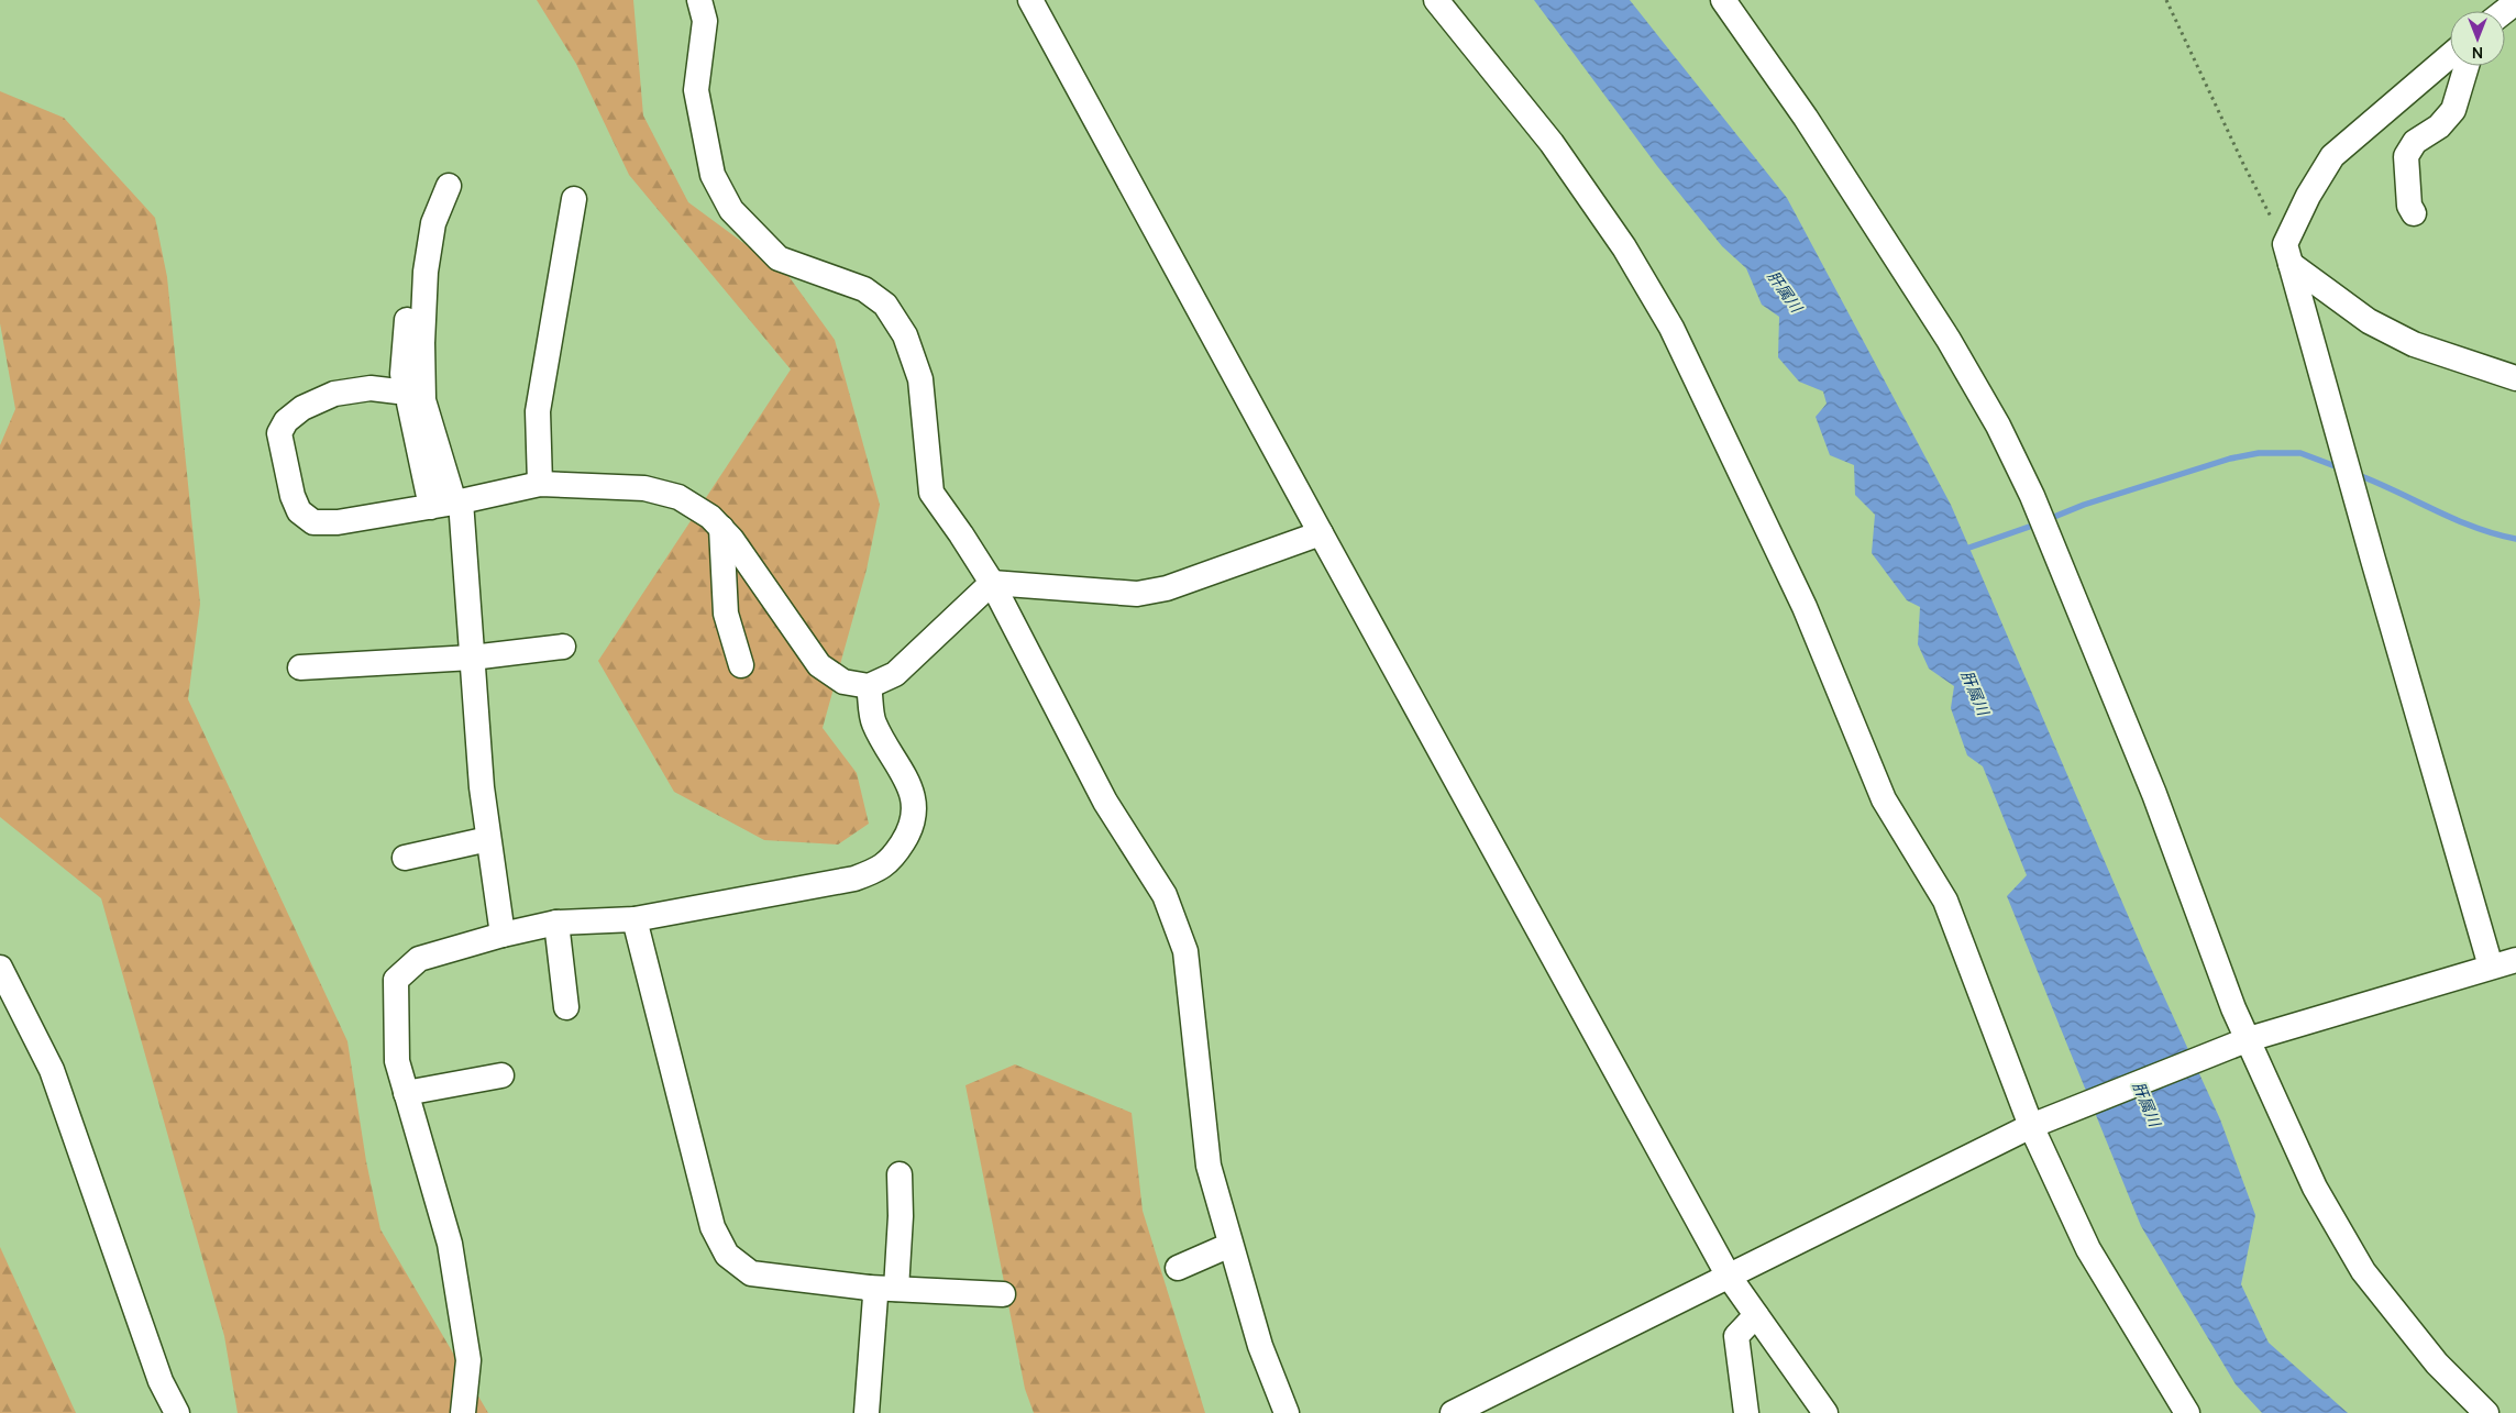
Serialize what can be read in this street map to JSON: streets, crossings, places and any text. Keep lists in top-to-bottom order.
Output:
{
  "water": ["肝属川"],
  "north": "bottom"
}
